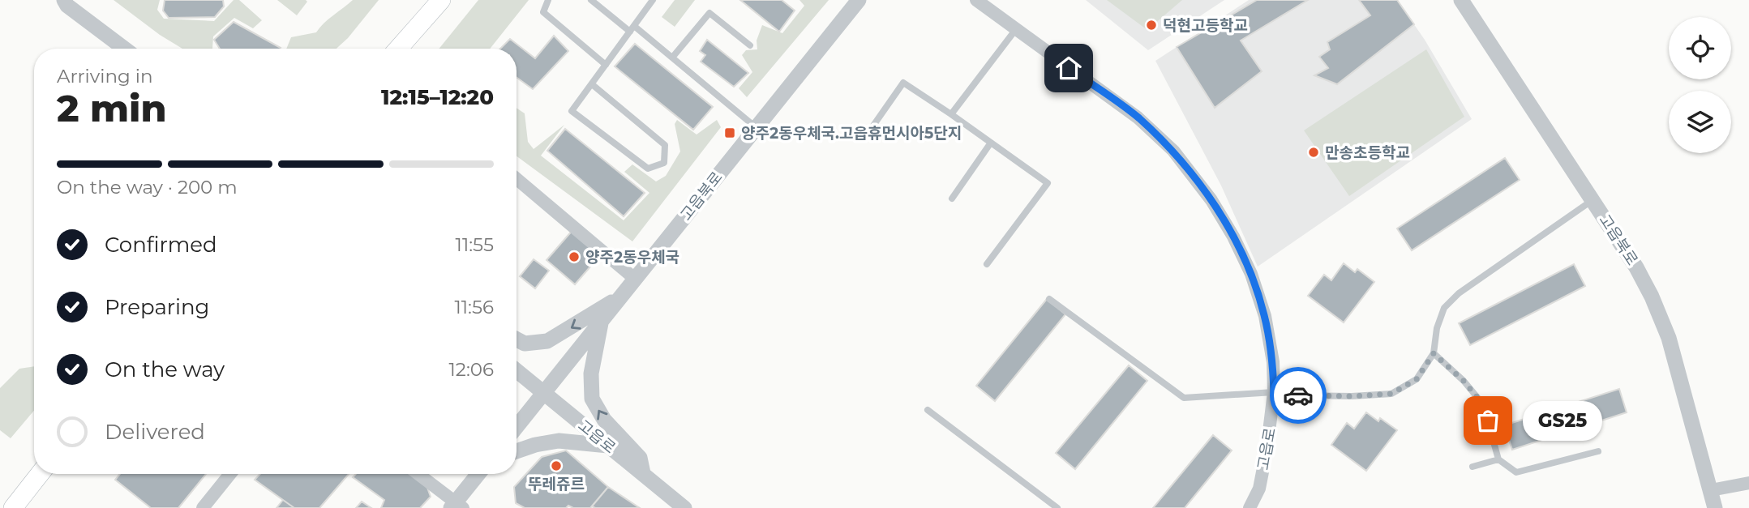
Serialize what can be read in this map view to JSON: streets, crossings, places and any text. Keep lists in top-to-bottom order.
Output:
{
  "streets": {
    "street": ["고읍북로", "고읍로"]
  },
  "crossings": [
    ["고읍북로", "고읍로"]
  ],
  "places": {
    "other": [
      "덕현고등학교",
      "만송초등학교",
      "양주2동우체국",
      "GS25",
      "뚜레쥬르"
    ],
    "transit": ["양주2동우체국.고읍휴먼시아5단지"]
  },
  "page": {
    "heading": ["2 min", "Arriving in", "12:15–12:20"],
    "bar": "On the way · 200 m",
    "list": [
      ["Confirmed", "11:55"],
      ["Preparing", "11:56"],
      ["On the way", "12:06"],
      "Delivered"
    ],
    "bubble": "GS25"
  }
}
